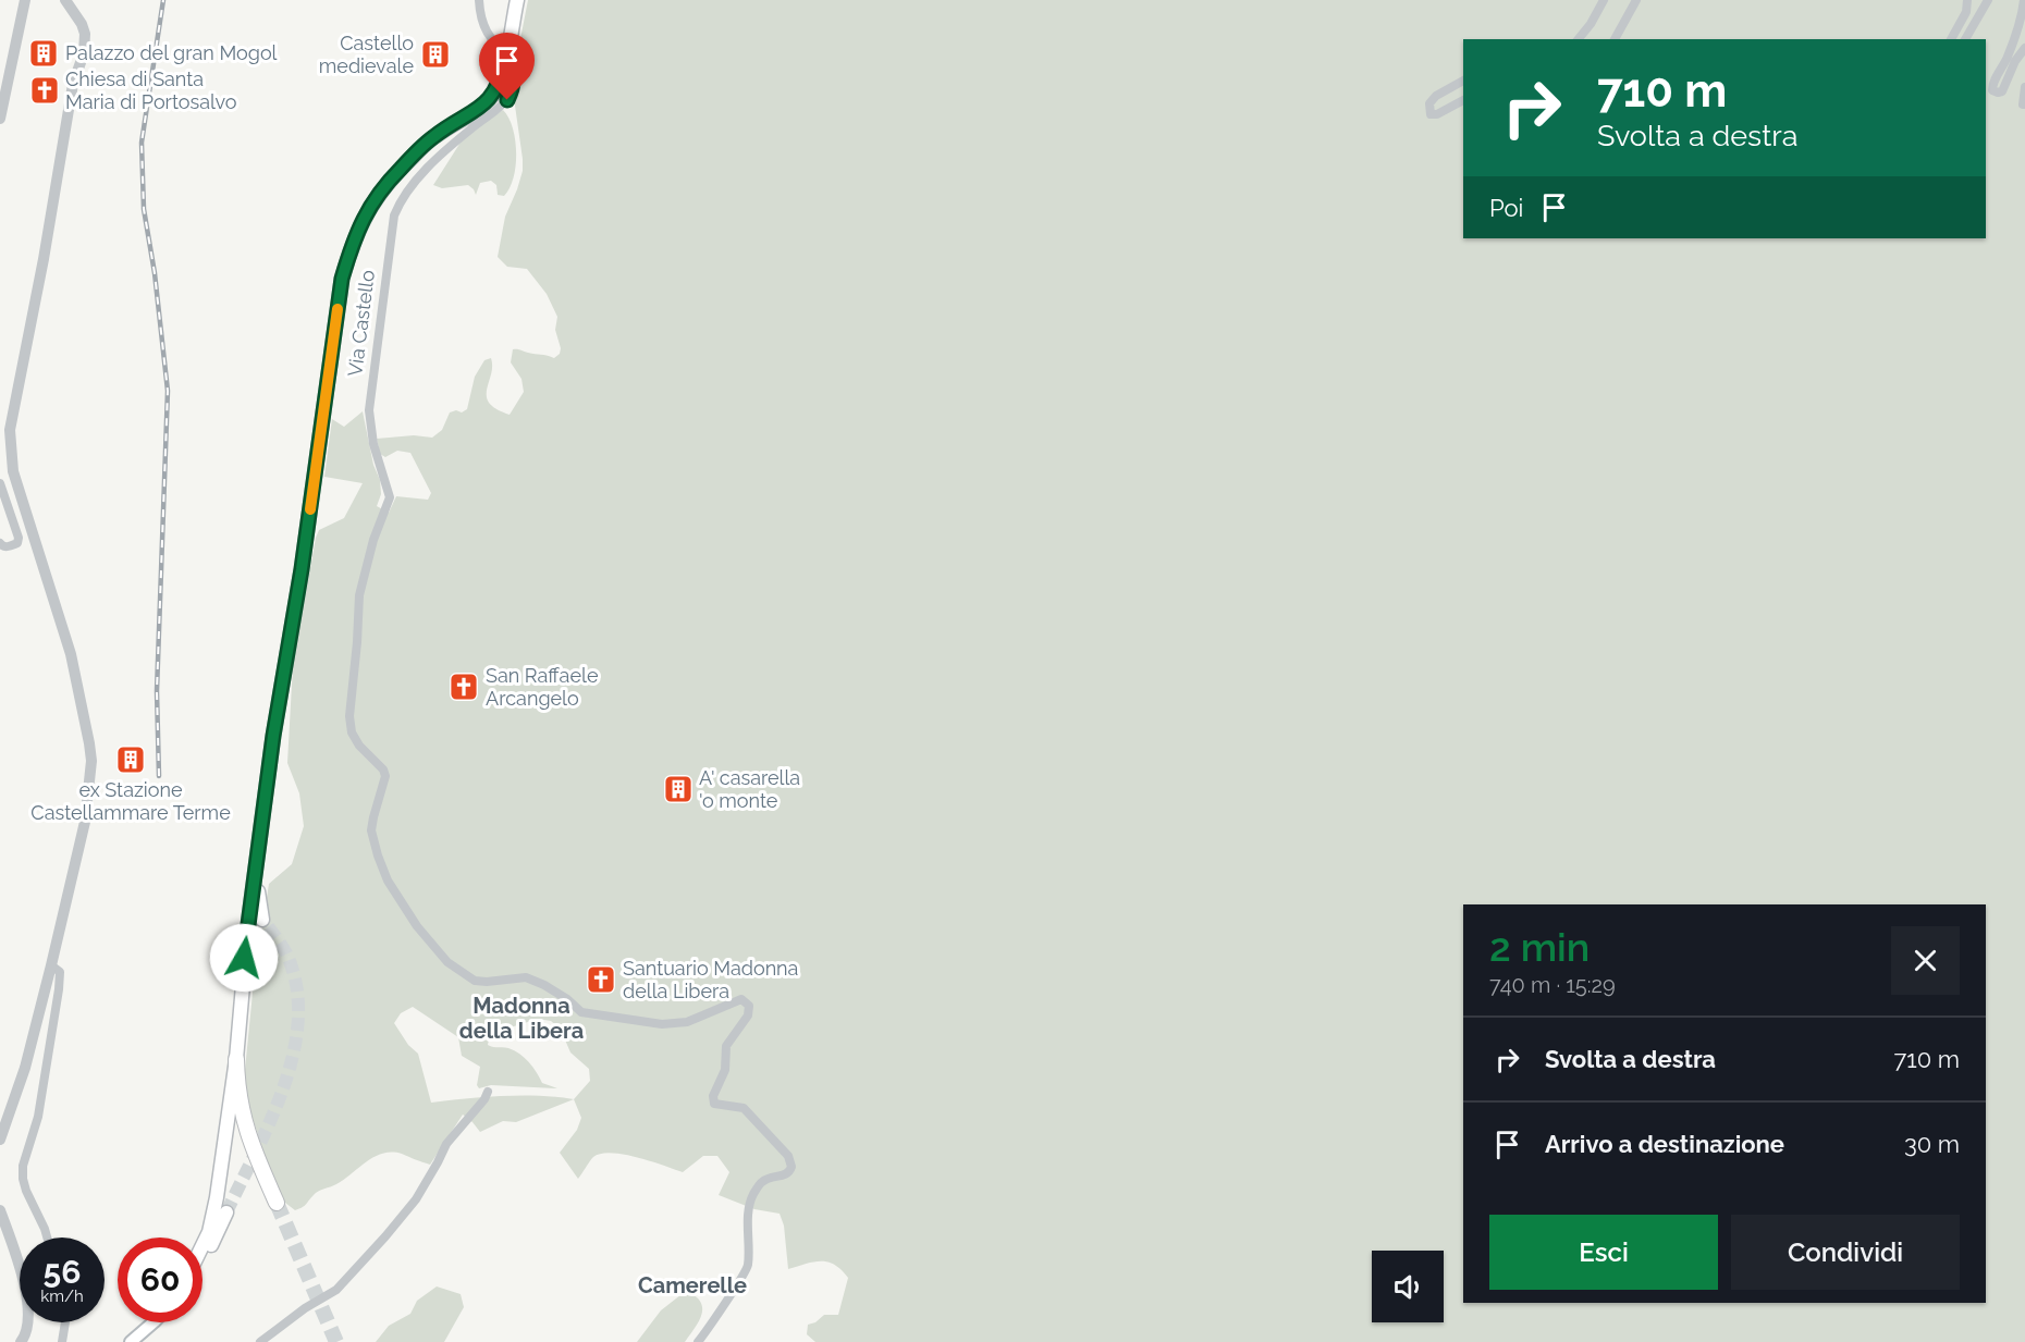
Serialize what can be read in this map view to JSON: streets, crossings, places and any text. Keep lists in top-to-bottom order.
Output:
{
  "streets": {
    "street": ["Via Castello"]
  },
  "districts": ["Madonna della Libera", "Camerelle"],
  "places": {
    "building": [
      "Palazzo del gran Mogol",
      "Castello medievale",
      "ex Stazione Castellammare Terme",
      "A' casarella 'o monte"
    ],
    "church": ["Chiesa di Santa Maria di Portosalvo", "San Raffaele Arcangelo", "Santuario Madonna della Libera"]
  },
  "page": {
    "turn": ["710 m", "Svolta a destra"],
    "then": "Poi",
    "heading": ["2 min", "740 m · 15:29"],
    "list": [
      {
        "name": "Svolta a destra",
        "value": "710 m"
      },
      {
        "name": "Arrivo a destinazione",
        "value": "30 m"
      }
    ],
    "buttons": ["Esci", "Condividi"],
    "speed": "56 km/h",
    "limit": "60"
  }
}
